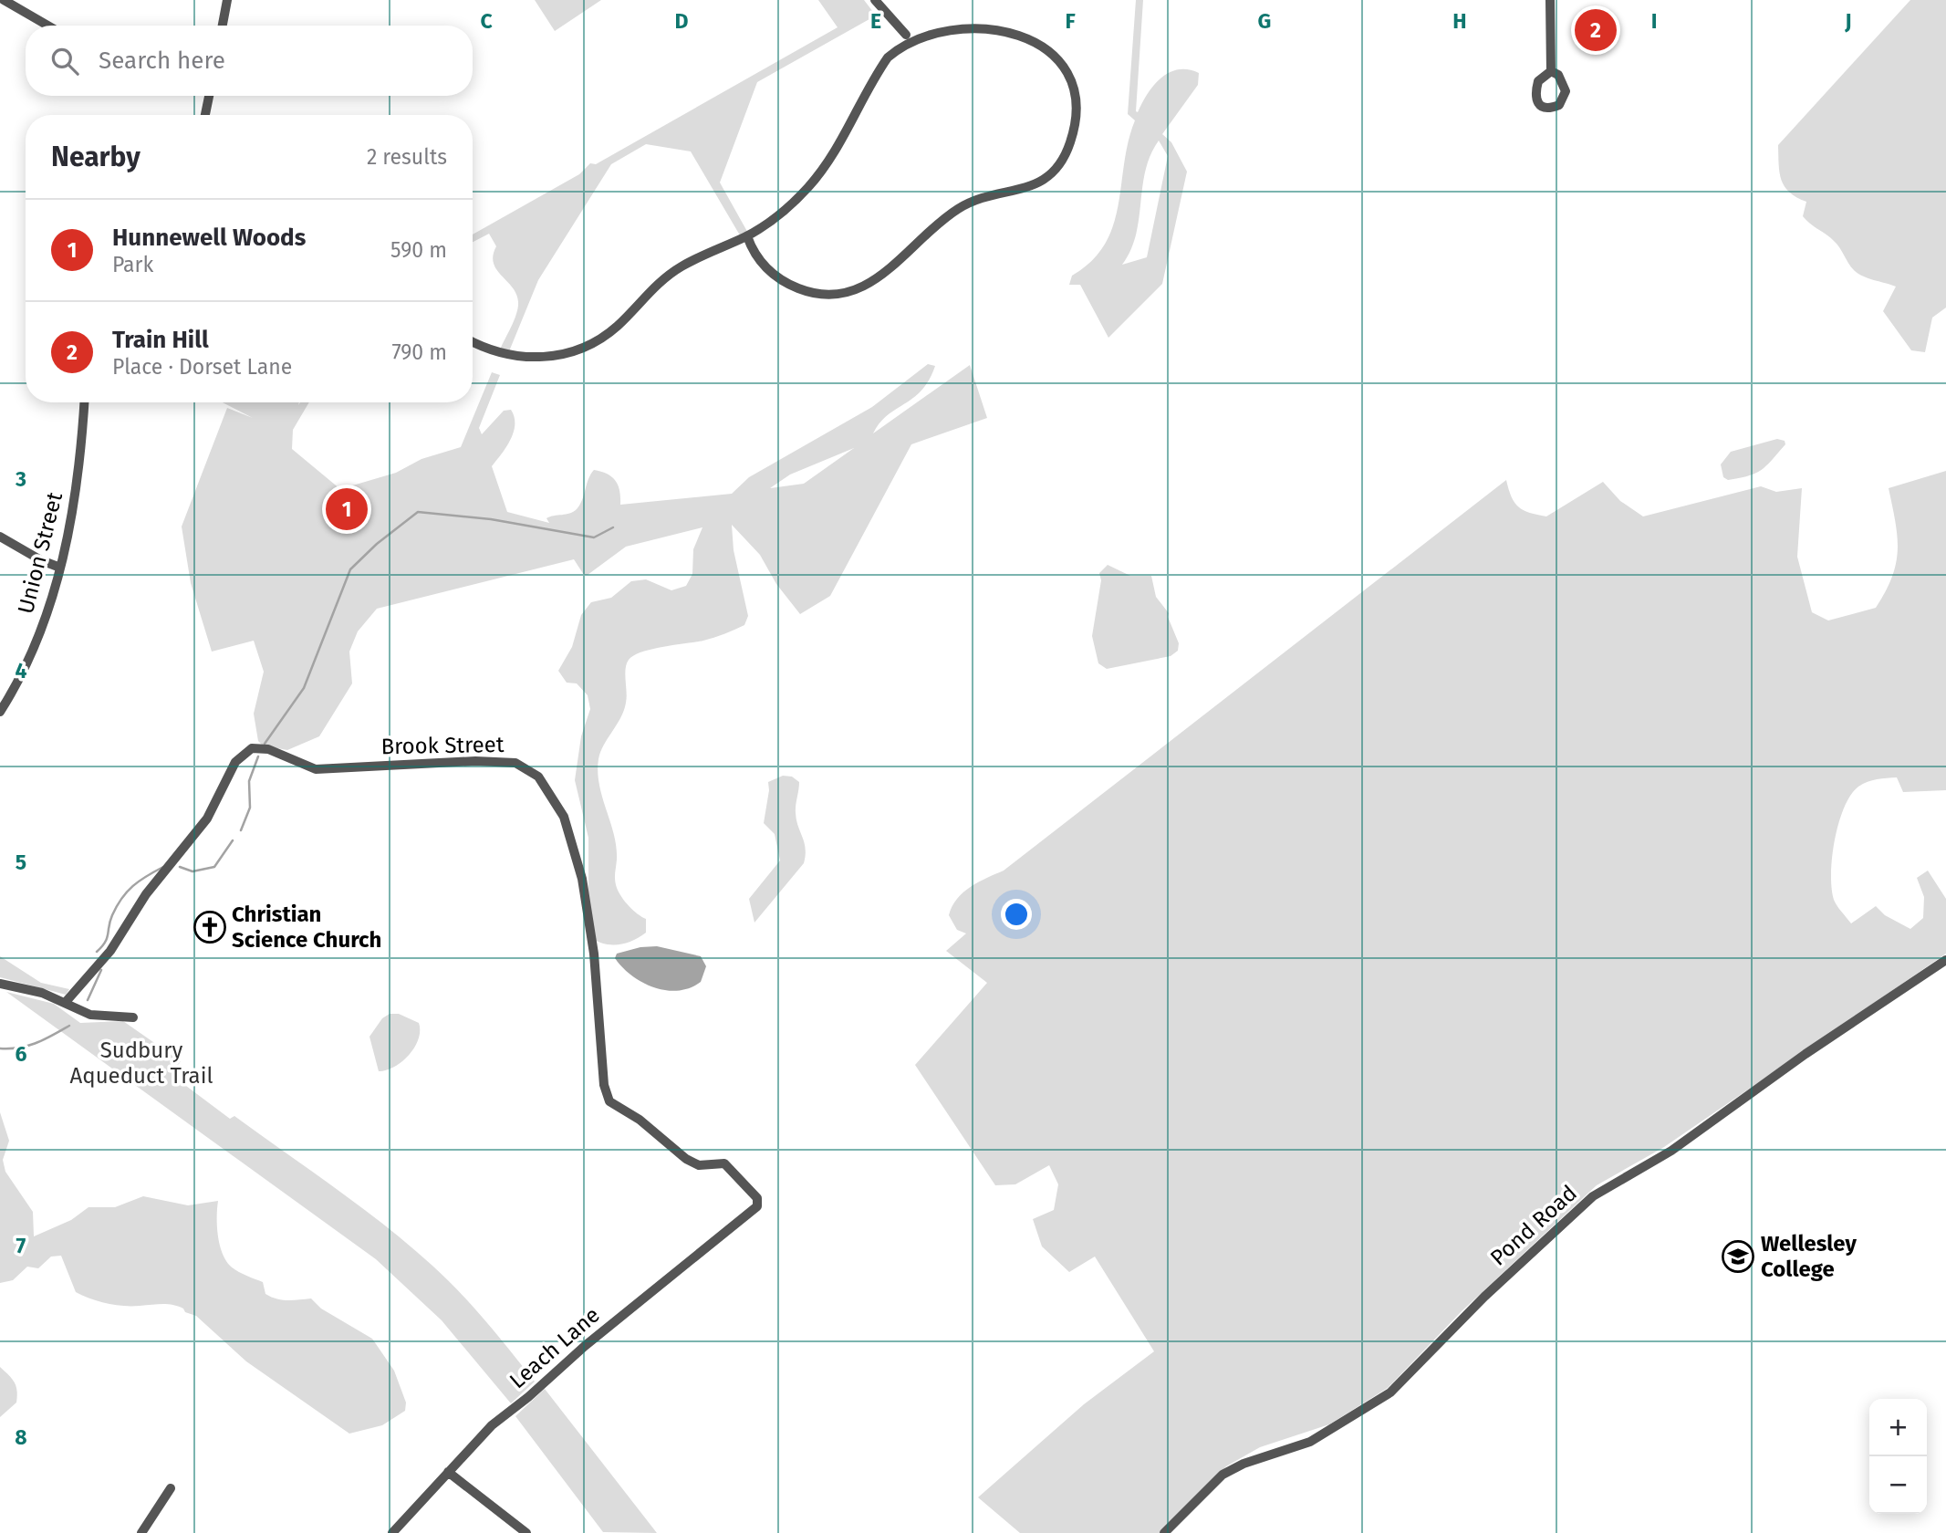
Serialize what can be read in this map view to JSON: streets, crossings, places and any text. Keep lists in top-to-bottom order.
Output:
{
  "streets": {
    "street": [
      "Union Street",
      "Brook Street",
      "Pond Road",
      "Leach Lane"
    ]
  },
  "crossings": [
    ["Brook Street", "Leach Lane"]
  ],
  "parks": ["Sudbury Aqueduct Trail"],
  "places": {
    "church": ["Christian Science Church"],
    "school or university": ["Wellesley College"]
  },
  "page": {
    "pins": ["2", "1"],
    "search": "Search here",
    "heading": ["Nearby", "2 results"],
    "list": [
      {
        "mark": "1",
        "name": "Hunnewell Woods",
        "note": "Park",
        "value": "590 m"
      },
      {
        "mark": "2",
        "name": "Train Hill",
        "note": "Place · Dorset Lane",
        "value": "790 m"
      }
    ],
    "map_buttons": ["+", "−"]
  },
  "grid": {
    "columns": [
      "C",
      "D",
      "E",
      "F",
      "G",
      "H",
      "I",
      "J"
    ],
    "rows": [
      "3",
      "4",
      "5",
      "6",
      "7",
      "8"
    ]
  }
}
